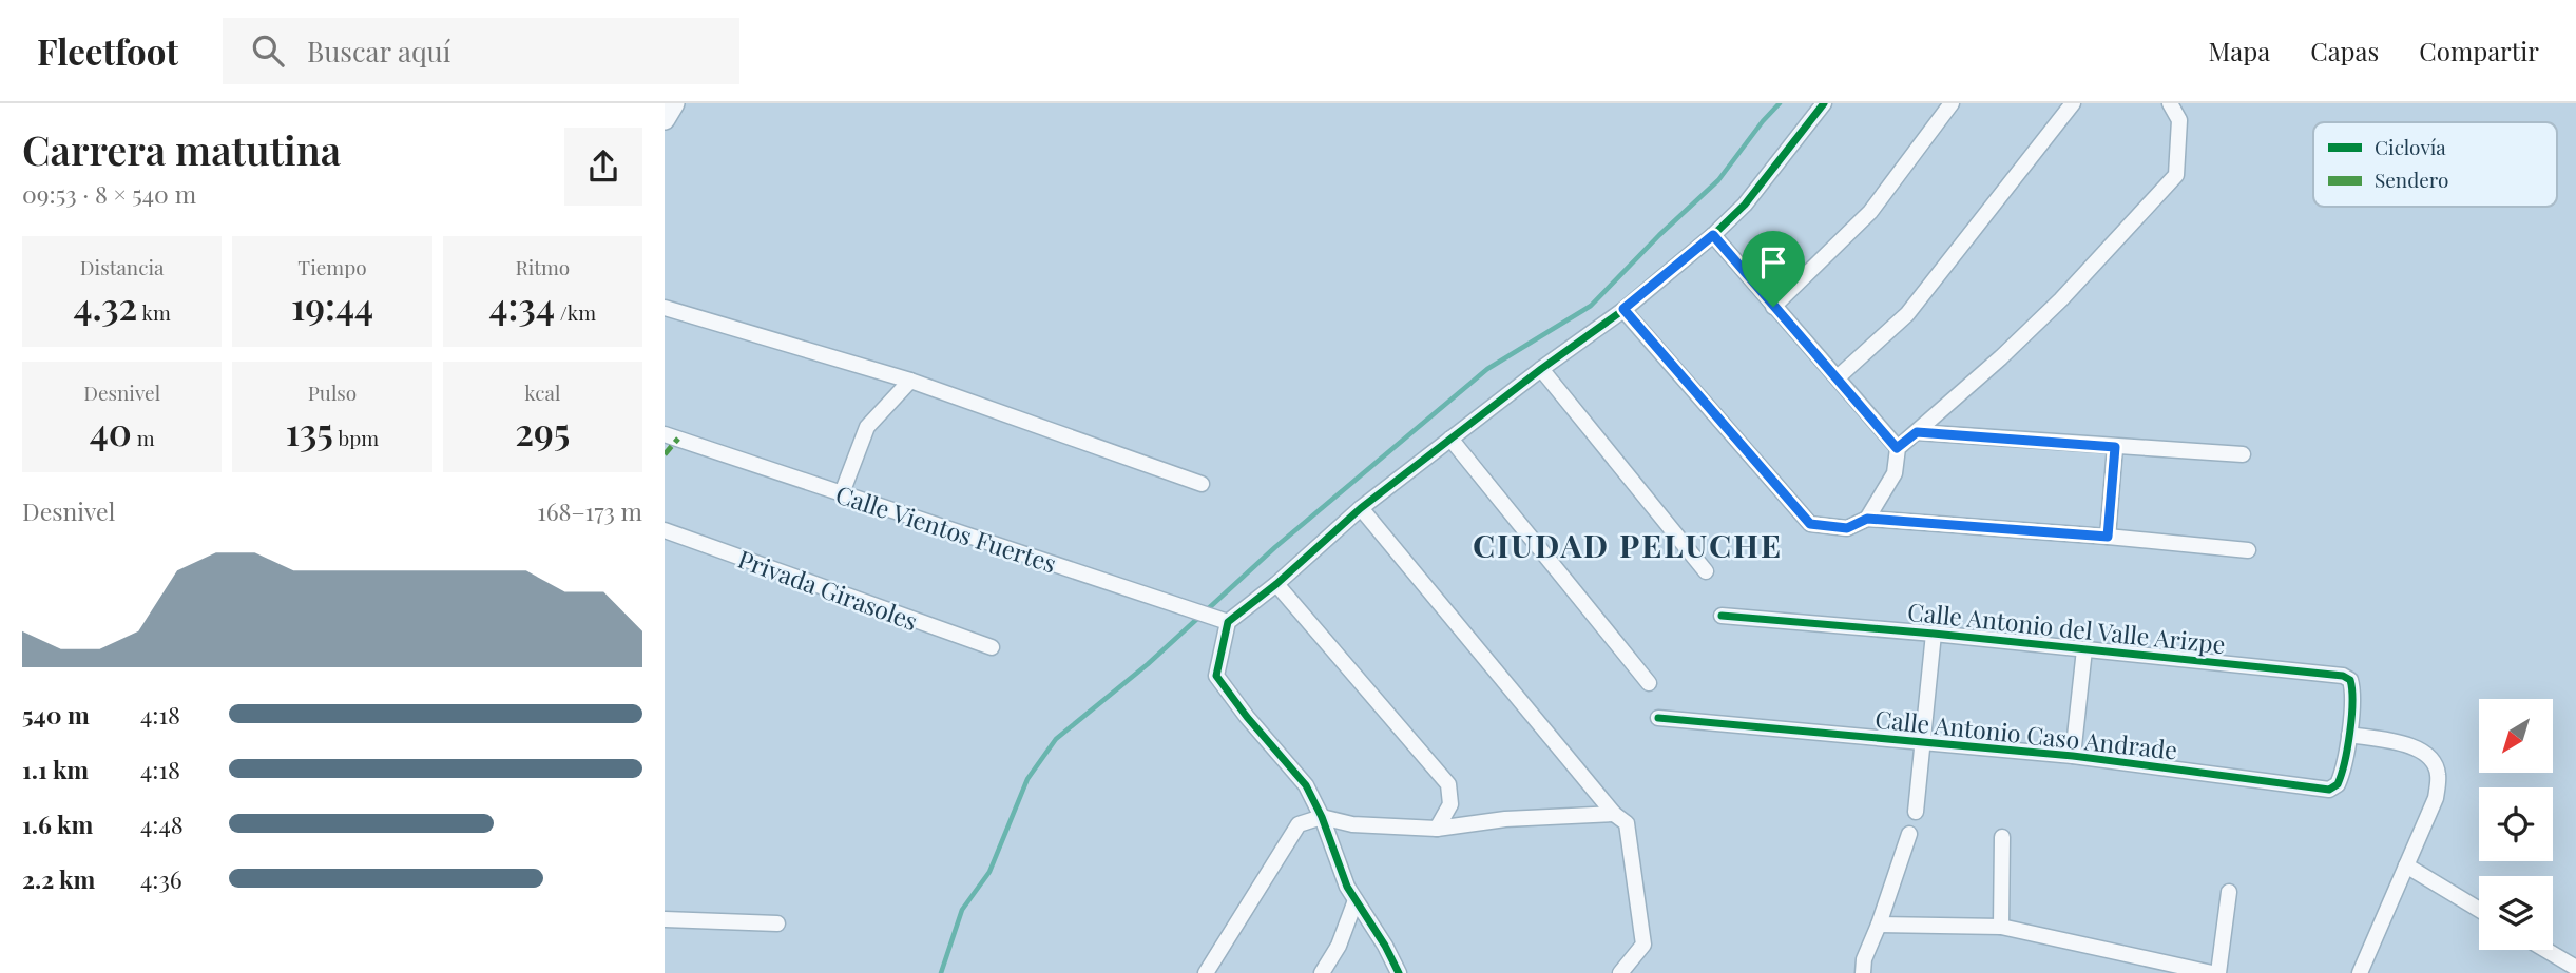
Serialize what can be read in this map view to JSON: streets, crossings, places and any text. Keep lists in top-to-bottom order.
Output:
{
  "streets": {
    "street": [
      "Calle Vientos Fuertes",
      "Privada Girasoles",
      "Calle Antonio del Valle Arizpe",
      "Calle Antonio Caso Andrade"
    ]
  },
  "crossings": [
    ["Calle Antonio del Valle Arizpe", "Calle Antonio Caso Andrade"]
  ],
  "districts": ["CIUDAD PELUCHE"],
  "legend": ["Ciclovía", "Sendero"],
  "north": "bottom left",
  "page": {
    "header": "Fleetfoot",
    "search": "Buscar aquí",
    "nav": ["Mapa", "Capas", "Compartir"],
    "heading": ["Carrera matutina", "09:53 · 8 × 540 m"],
    "stats": [
      ["Distancia", "4.32 km"],
      ["Tiempo", "19:44"],
      ["Ritmo", "4:34 /km"],
      ["Desnivel", "40 m"],
      ["Pulso", "135 bpm"],
      ["kcal", "295"]
    ],
    "chart": ["Desnivel", "168–173 m"],
    "list": [
      {
        "name": "540 m",
        "note": "4:18"
      },
      {
        "name": "1.1 km",
        "note": "4:18"
      },
      {
        "name": "1.6 km",
        "note": "4:48"
      },
      {
        "name": "2.2 km",
        "note": "4:36"
      }
    ]
  }
}
